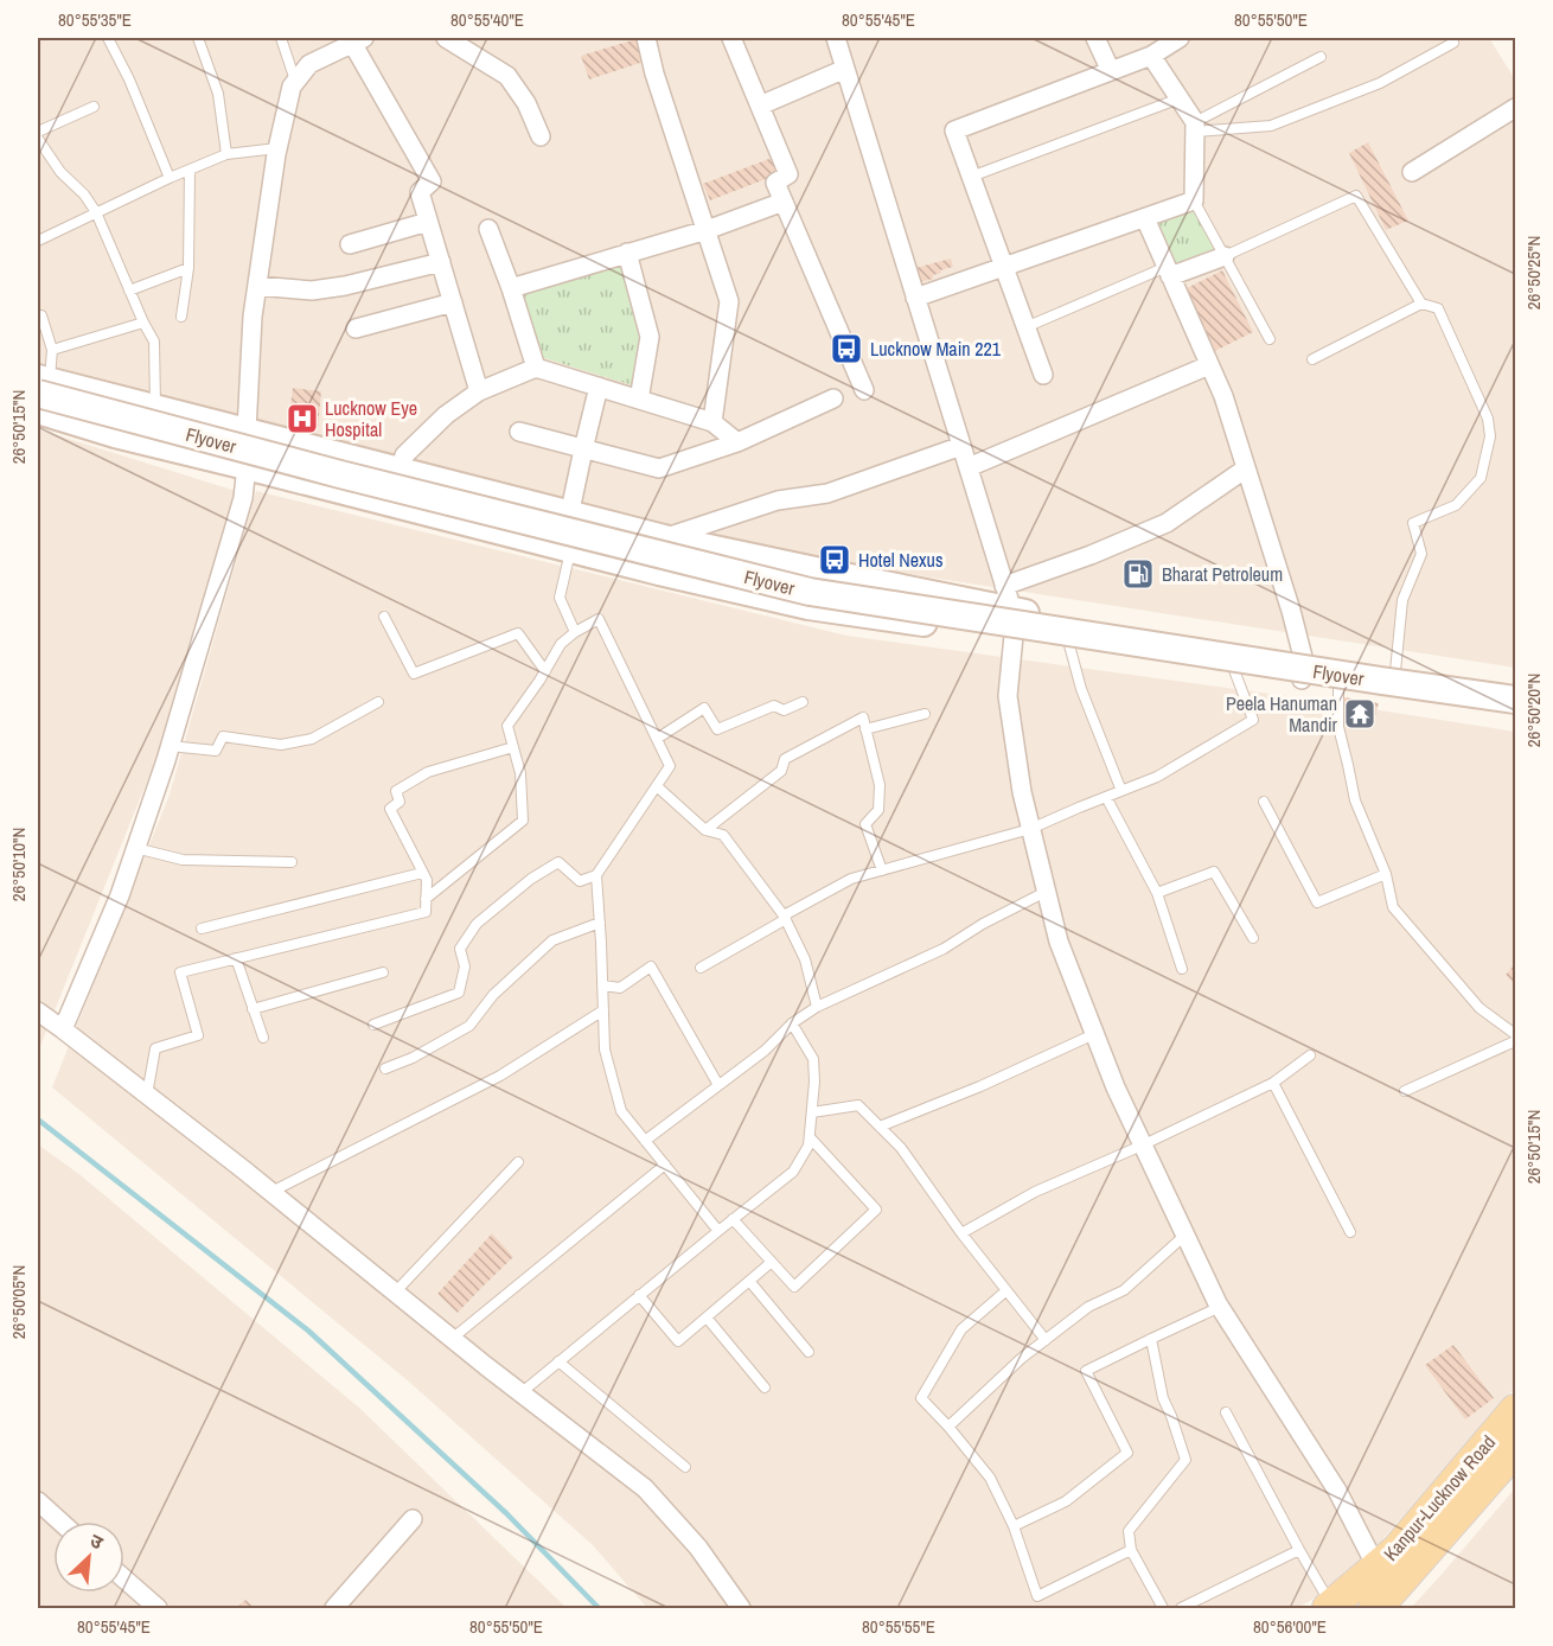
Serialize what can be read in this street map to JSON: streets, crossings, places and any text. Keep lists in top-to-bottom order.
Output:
{
  "streets": {
    "main road": ["Flyover", "Kanpur-Lucknow Road"]
  },
  "places": {
    "bus stop": ["Lucknow Main 221", "Hotel Nexus"],
    "hospital": ["Lucknow Eye Hospital"],
    "fuel station": ["Bharat Petroleum"],
    "temple": ["Peela Hanuman Mandir"]
  },
  "north": "top right",
  "coordinates": [
    "80°55'35\"E",
    "80°55'40\"E",
    "80°55'45\"E",
    "80°55'50\"E",
    "26°50'25\"N",
    "26°50'15\"N",
    "26°50'20\"N",
    "26°50'10\"N",
    "26°50'05\"N",
    "80°55'55\"E",
    "80°56'00\"E"
  ]
}
